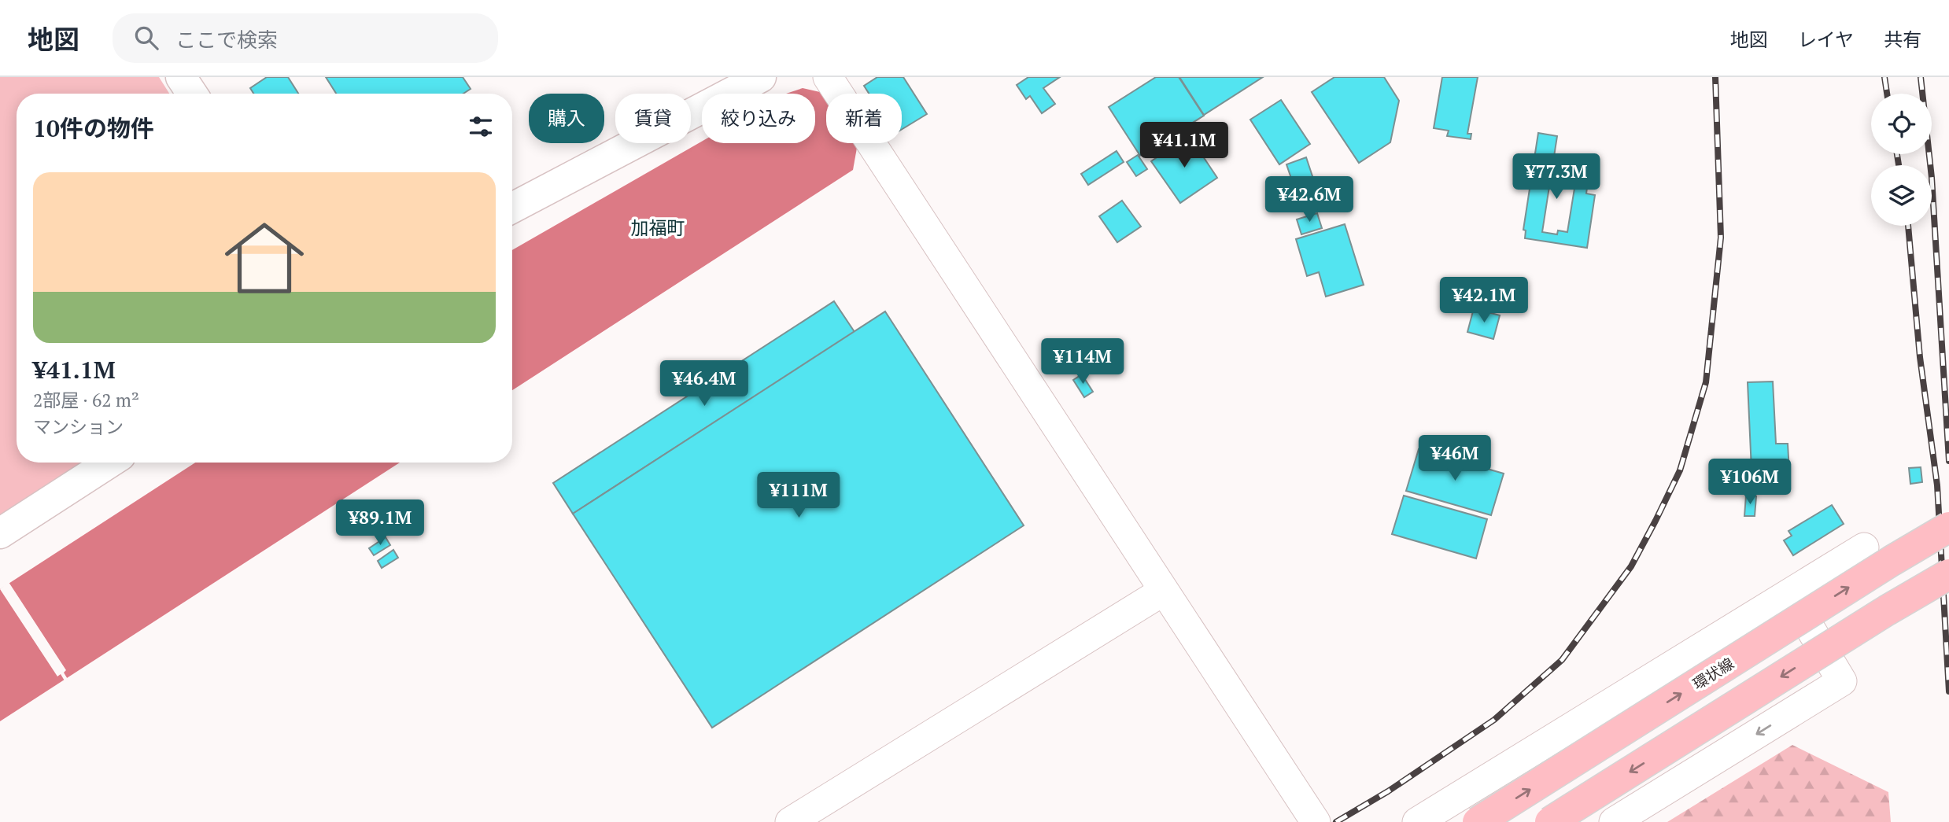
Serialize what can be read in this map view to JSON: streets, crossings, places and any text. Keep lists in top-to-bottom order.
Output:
{
  "streets": {
    "main road": ["環状線"]
  },
  "districts": ["加福町"],
  "page": {
    "header": "地図",
    "search": "ここで検索",
    "nav": ["地図", "レイヤ", "共有"],
    "chip": [
      "購入",
      "賃貸",
      "絞り込み",
      "新着"
    ],
    "heading": "10件の物件",
    "price": [
      "¥41.1M",
      "¥77.3M",
      "¥42.6M",
      "¥42.1M",
      "¥114M",
      "¥46.4M",
      "¥46M",
      "¥106M",
      "¥111M",
      "¥89.1M"
    ],
    "list": [
      {
        "name": "¥41.1M",
        "note": "2部屋 · 62 m² · マンション"
      }
    ]
  }
}
